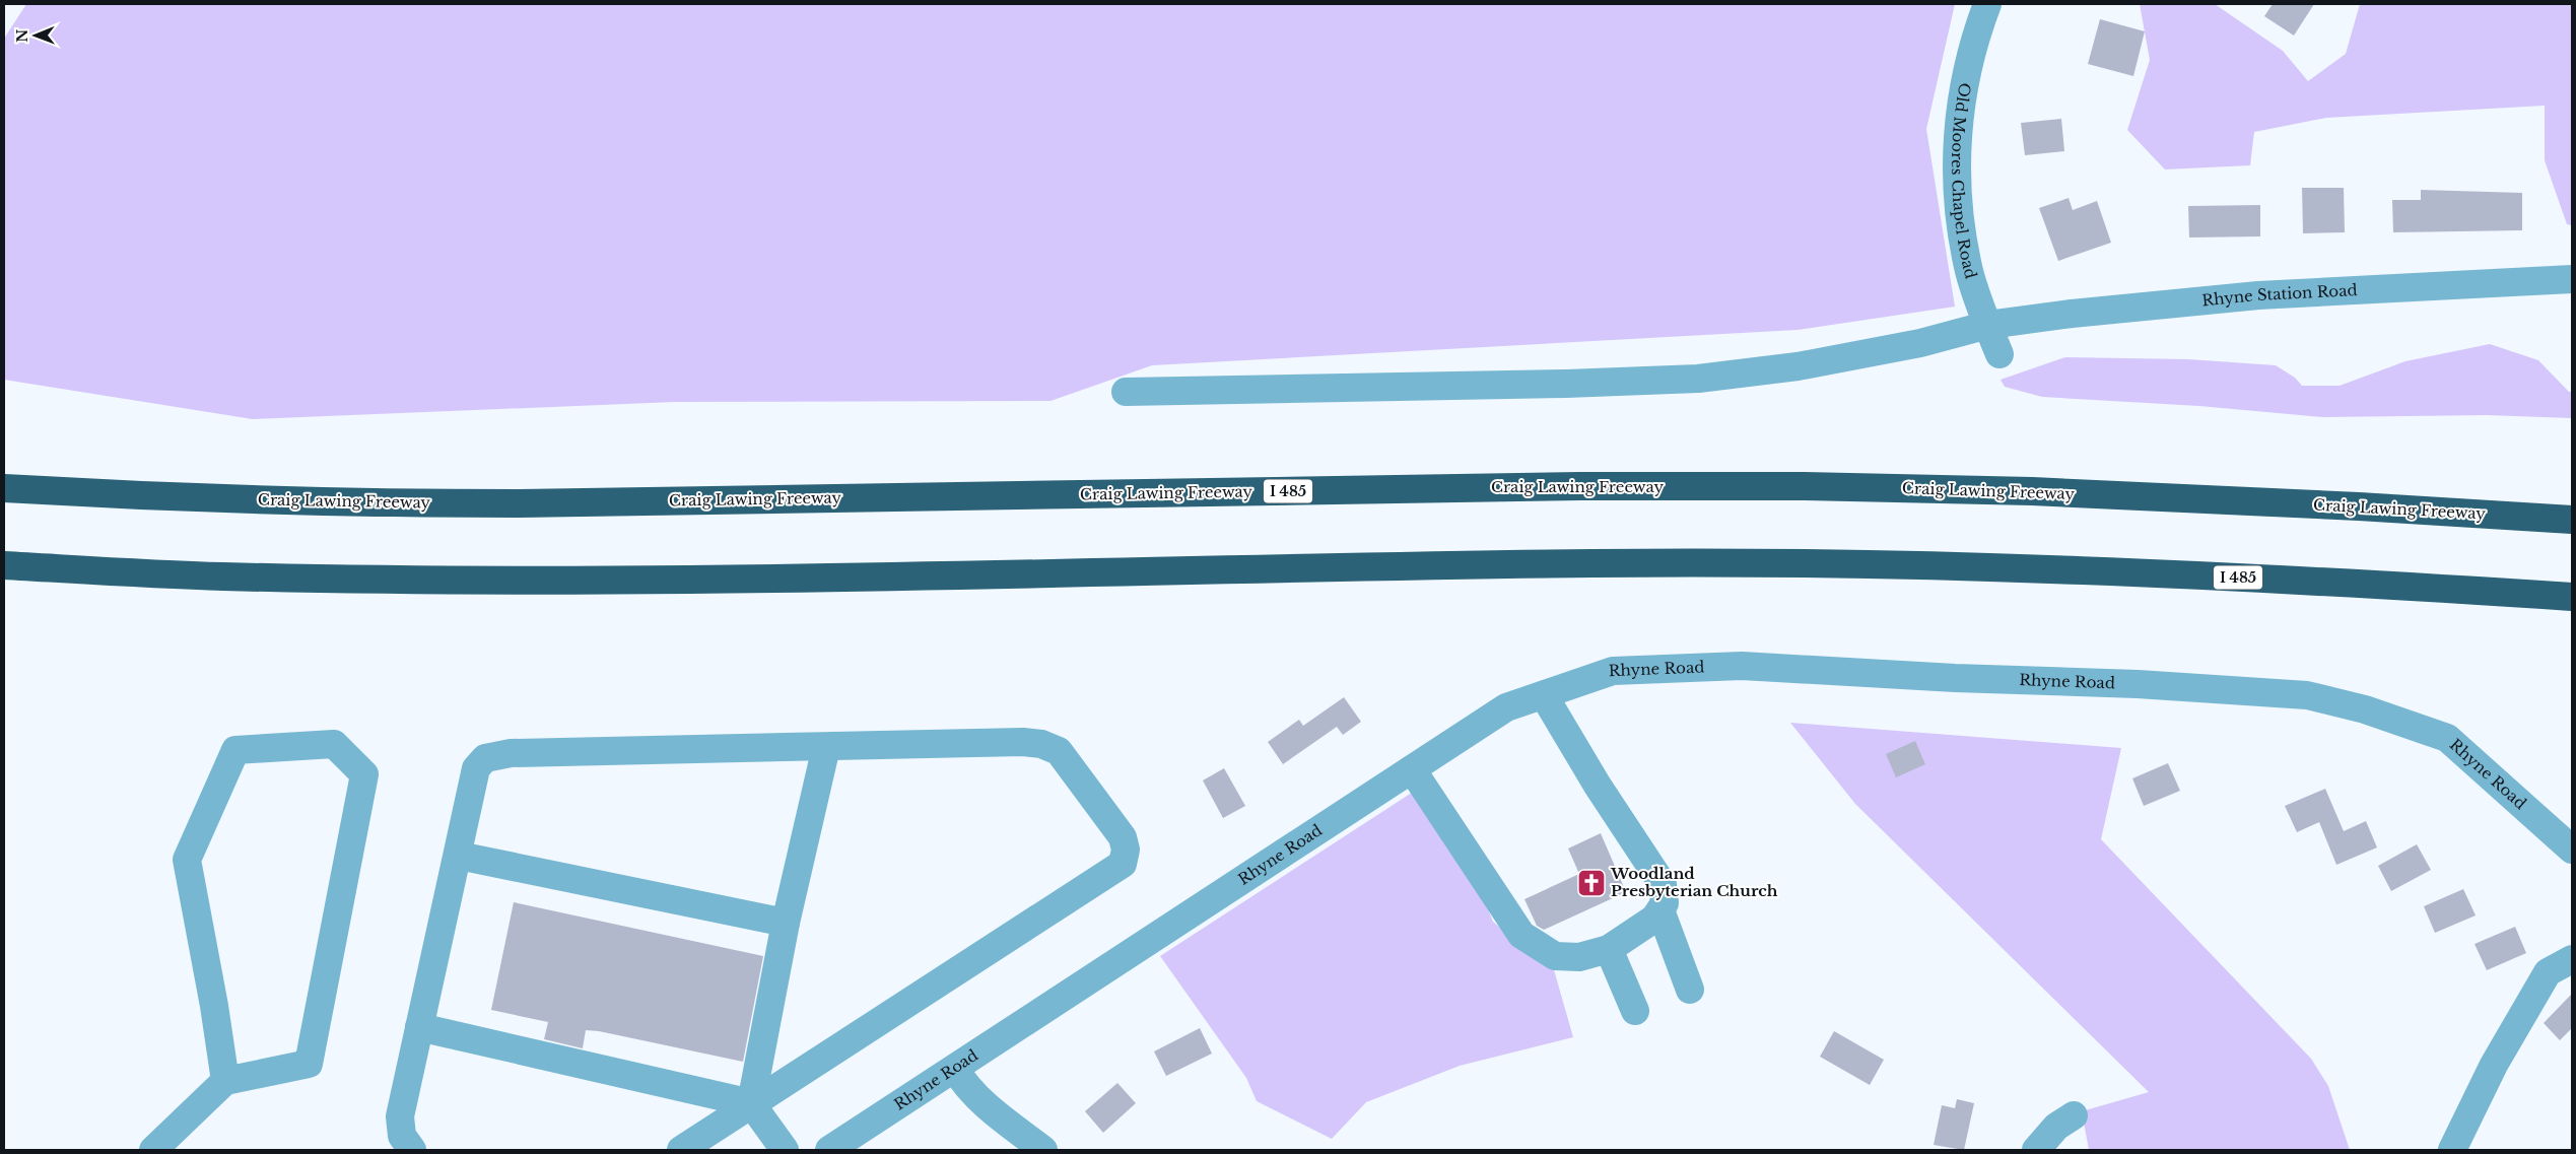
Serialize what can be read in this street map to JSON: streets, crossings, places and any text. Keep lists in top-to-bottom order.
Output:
{
  "streets": {
    "highway": ["Craig Lawing Freeway", "I 485"],
    "street": ["Old Moores Chapel Road", "Rhyne Station Road", "Rhyne Road"]
  },
  "crossings": [
    ["Old Moores Chapel Road", "Rhyne Station Road"]
  ],
  "places": {
    "church": ["Woodland Presbyterian Church"]
  },
  "north": "left"
}
